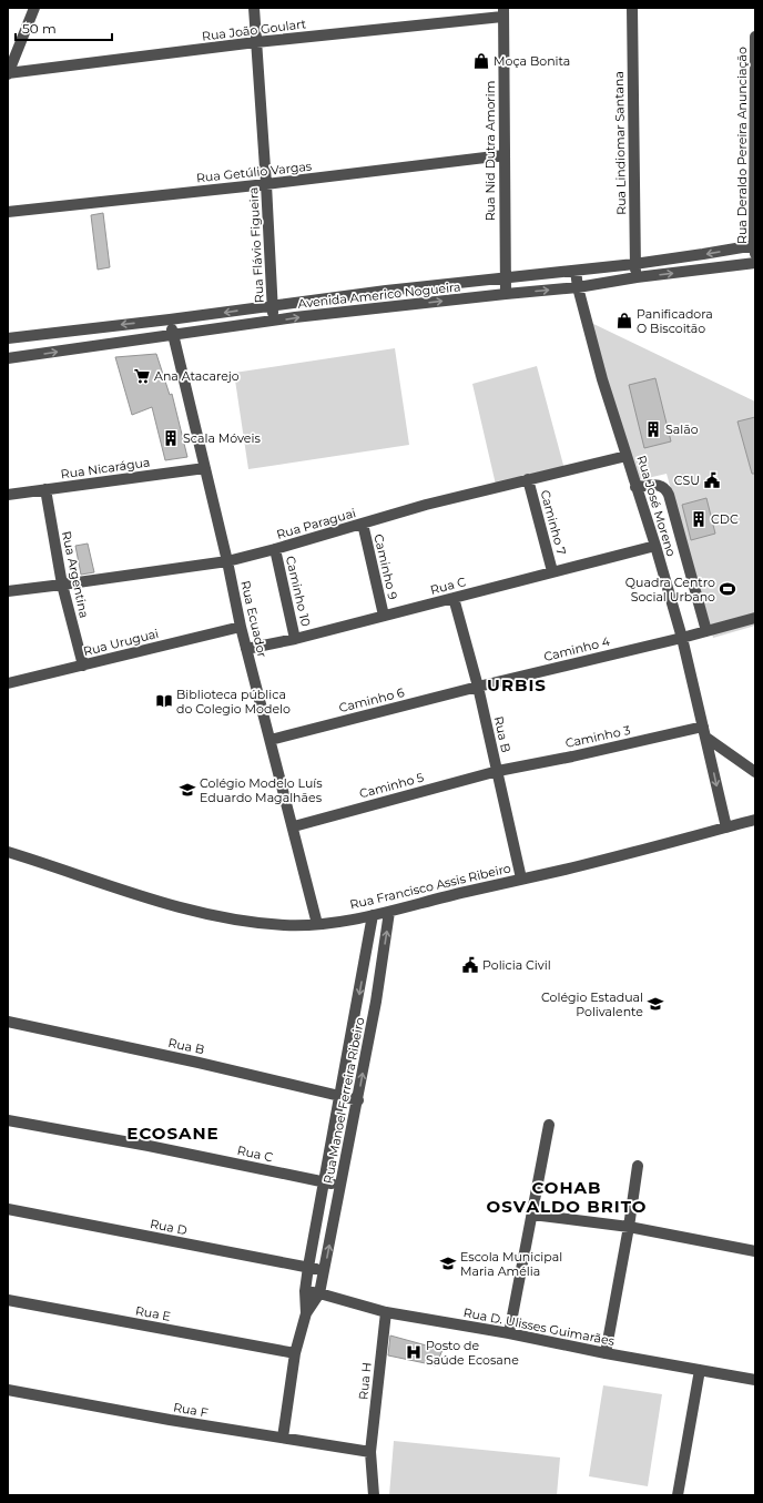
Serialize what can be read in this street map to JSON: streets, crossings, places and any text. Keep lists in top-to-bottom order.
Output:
{
  "streets": {
    "street": [
      "Rua João Goulart",
      "Rua Lindiomar Santana",
      "Rua Deraldo Pereira Anunciação",
      "Rua Nid Dutra Amorim",
      "Rua Getúlio Vargas",
      "Rua Flávio Figueira",
      "Avenida Americo Nogueira",
      "Rua Nicarágua",
      "Rua José Moreno",
      "Caminho 7",
      "Rua Paraguai",
      "Caminho 9",
      "Rua Argentina",
      "Rua C",
      "Caminho 10",
      "Rua Ecuador",
      "Rua Uruguai",
      "Caminho 4",
      "Caminho 6",
      "Rua B",
      "Caminho 3",
      "Caminho 5",
      "Rua Francisco Assis Ribeiro",
      "Rua Manoel Ferreira Ribeiro",
      "Rua D",
      "Rua E",
      "Rua D. Ulisses Guimarães",
      "Rua H",
      "Rua F"
    ]
  },
  "crossings": [
    ["Rua João Goulart", "Rua Nid Dutra Amorim"],
    ["Rua João Goulart", "Rua Flávio Figueira"],
    ["Rua Lindiomar Santana", "Avenida Americo Nogueira"],
    ["Rua Deraldo Pereira Anunciação", "Avenida Americo Nogueira"],
    ["Rua Nid Dutra Amorim", "Rua Getúlio Vargas"],
    ["Rua Nid Dutra Amorim", "Avenida Americo Nogueira"],
    ["Rua Getúlio Vargas", "Rua Flávio Figueira"],
    ["Rua Flávio Figueira", "Avenida Americo Nogueira"],
    ["Avenida Americo Nogueira", "Rua José Moreno"],
    ["Avenida Americo Nogueira", "Rua Ecuador"],
    ["Rua Nicarágua", "Rua Argentina"],
    ["Rua Nicarágua", "Rua Ecuador"],
    ["Rua José Moreno", "Rua Paraguai"],
    ["Rua José Moreno", "Rua C"],
    ["Rua José Moreno", "Caminho 4"],
    ["Rua José Moreno", "Caminho 3"],
    ["Rua José Moreno", "Rua Francisco Assis Ribeiro"],
    ["Caminho 7", "Rua Paraguai"],
    ["Caminho 7", "Rua C"],
    ["Rua Paraguai", "Caminho 9"],
    ["Rua Paraguai", "Rua Argentina"],
    ["Rua Paraguai", "Caminho 10"],
    ["Rua Paraguai", "Rua Ecuador"],
    ["Caminho 9", "Rua C"],
    ["Rua Argentina", "Rua Uruguai"],
    ["Rua C", "Caminho 10"],
    ["Rua C", "Rua Ecuador"],
    ["Rua C", "Rua B"],
    ["Rua C", "Rua Manoel Ferreira Ribeiro"],
    ["Rua Ecuador", "Rua Uruguai"],
    ["Rua Ecuador", "Caminho 6"],
    ["Rua Ecuador", "Caminho 5"],
    ["Rua Ecuador", "Rua Francisco Assis Ribeiro"],
    ["Caminho 4", "Caminho 6"],
    ["Caminho 4", "Rua B"],
    ["Caminho 6", "Rua B"],
    ["Rua B", "Caminho 3"],
    ["Rua B", "Caminho 5"],
    ["Rua B", "Rua Francisco Assis Ribeiro"],
    ["Rua B", "Rua Manoel Ferreira Ribeiro"],
    ["Caminho 3", "Caminho 5"],
    ["Rua Francisco Assis Ribeiro", "Rua Manoel Ferreira Ribeiro"],
    ["Rua Manoel Ferreira Ribeiro", "Rua D"],
    ["Rua Manoel Ferreira Ribeiro", "Rua E"],
    ["Rua Manoel Ferreira Ribeiro", "Rua D. Ulisses Guimarães"],
    ["Rua Manoel Ferreira Ribeiro", "Rua F"],
    ["Rua D. Ulisses Guimarães", "Rua H"],
    ["Rua H", "Rua F"]
  ],
  "districts": ["URBIS", "ECOSANE", "COHAB OSVALDO BRITO"],
  "places": {
    "shop": ["Moça Bonita", "Panificadora O Biscoitão"],
    "supermarket": ["Ana Atacarejo"],
    "building": ["Salão", "Scala Móveis", "CDC"],
    "public building": ["CSU", "Policia Civil"],
    "sports": ["Quadra Centro Social Urbano"],
    "library": ["Biblioteca pública do Colegio Modelo"],
    "school or university": ["Colégio Modelo Luís Eduardo Magalhães", "Colégio Estadual Polivalente", "Escola Municipal Maria Amélia"],
    "hospital": ["Posto de Saúde Ecosane"]
  },
  "scale_bar": "50 m"
}
